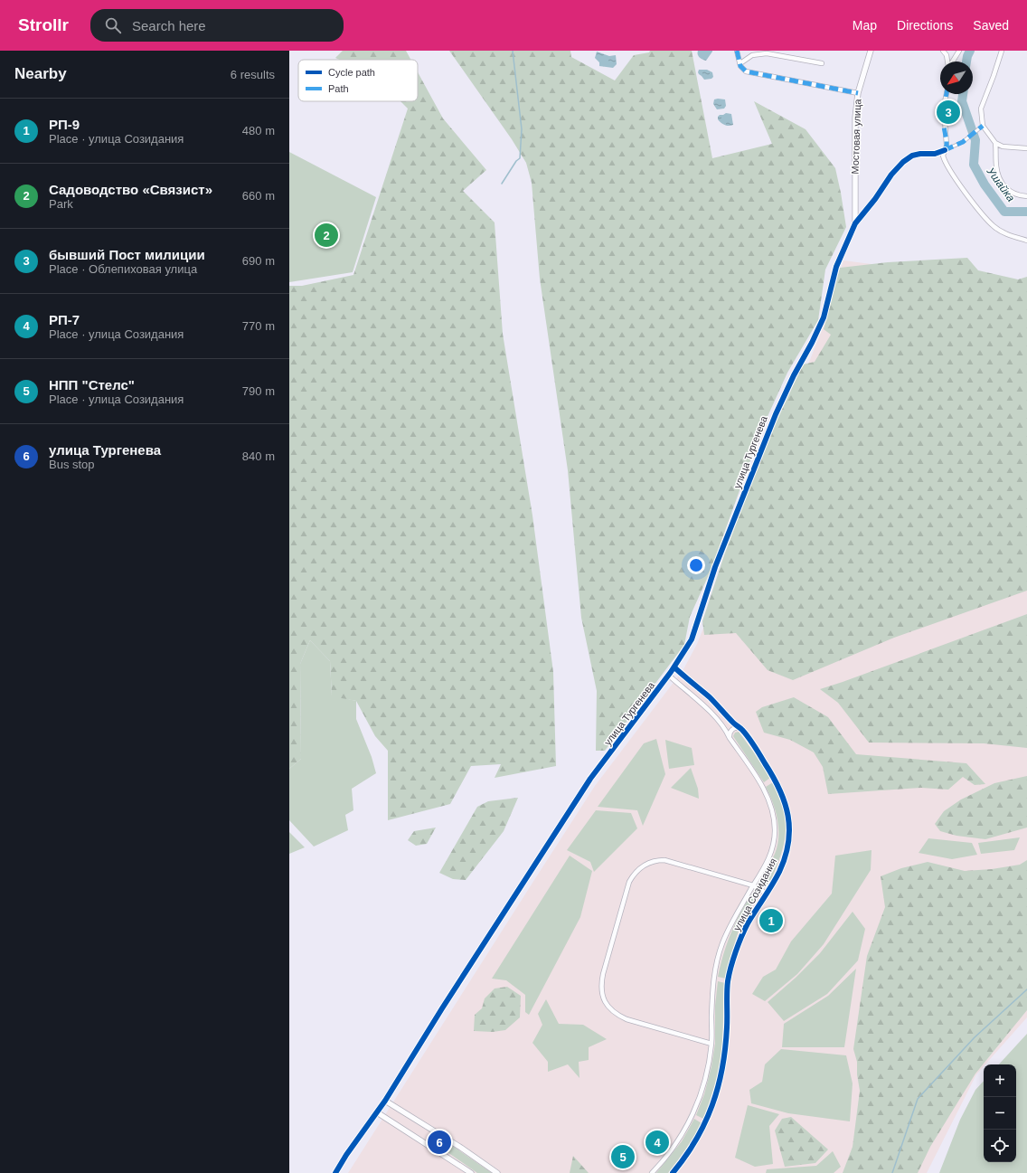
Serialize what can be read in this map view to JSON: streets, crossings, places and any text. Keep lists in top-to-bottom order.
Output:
{
  "streets": {
    "street": ["Мостовая улица", "улица Тургенева", "улица Созидания"]
  },
  "crossings": [
    ["Мостовая улица", "улица Тургенева"],
    ["улица Тургенева", "улица Созидания"]
  ],
  "water": ["Ушайка"],
  "legend": ["Cycle path", "Path"],
  "north": "bottom left",
  "page": {
    "header": "Strollr",
    "search": "Search here",
    "nav": ["Map", "Directions", "Saved"],
    "heading": ["Nearby", "6 results"],
    "list": [
      {
        "mark": "1",
        "name": "РП-9",
        "note": "Place · улица Созидания",
        "value": "480 m"
      },
      {
        "mark": "2",
        "name": "Садоводство «Связист»",
        "note": "Park",
        "value": "660 m"
      },
      {
        "mark": "3",
        "name": "бывший Пост милиции",
        "note": "Place · Облепиховая улица",
        "value": "690 m"
      },
      {
        "mark": "4",
        "name": "РП-7",
        "note": "Place · улица Созидания",
        "value": "770 m"
      },
      {
        "mark": "5",
        "name": "НПП \"Стелс\"",
        "note": "Place · улица Созидания",
        "value": "790 m"
      },
      {
        "mark": "6",
        "name": "улица Тургенева",
        "note": "Bus stop",
        "value": "840 m"
      }
    ],
    "pins": [
      "3",
      "2",
      "1",
      "4",
      "6",
      "5"
    ],
    "map_buttons": ["+", "−"]
  }
}
